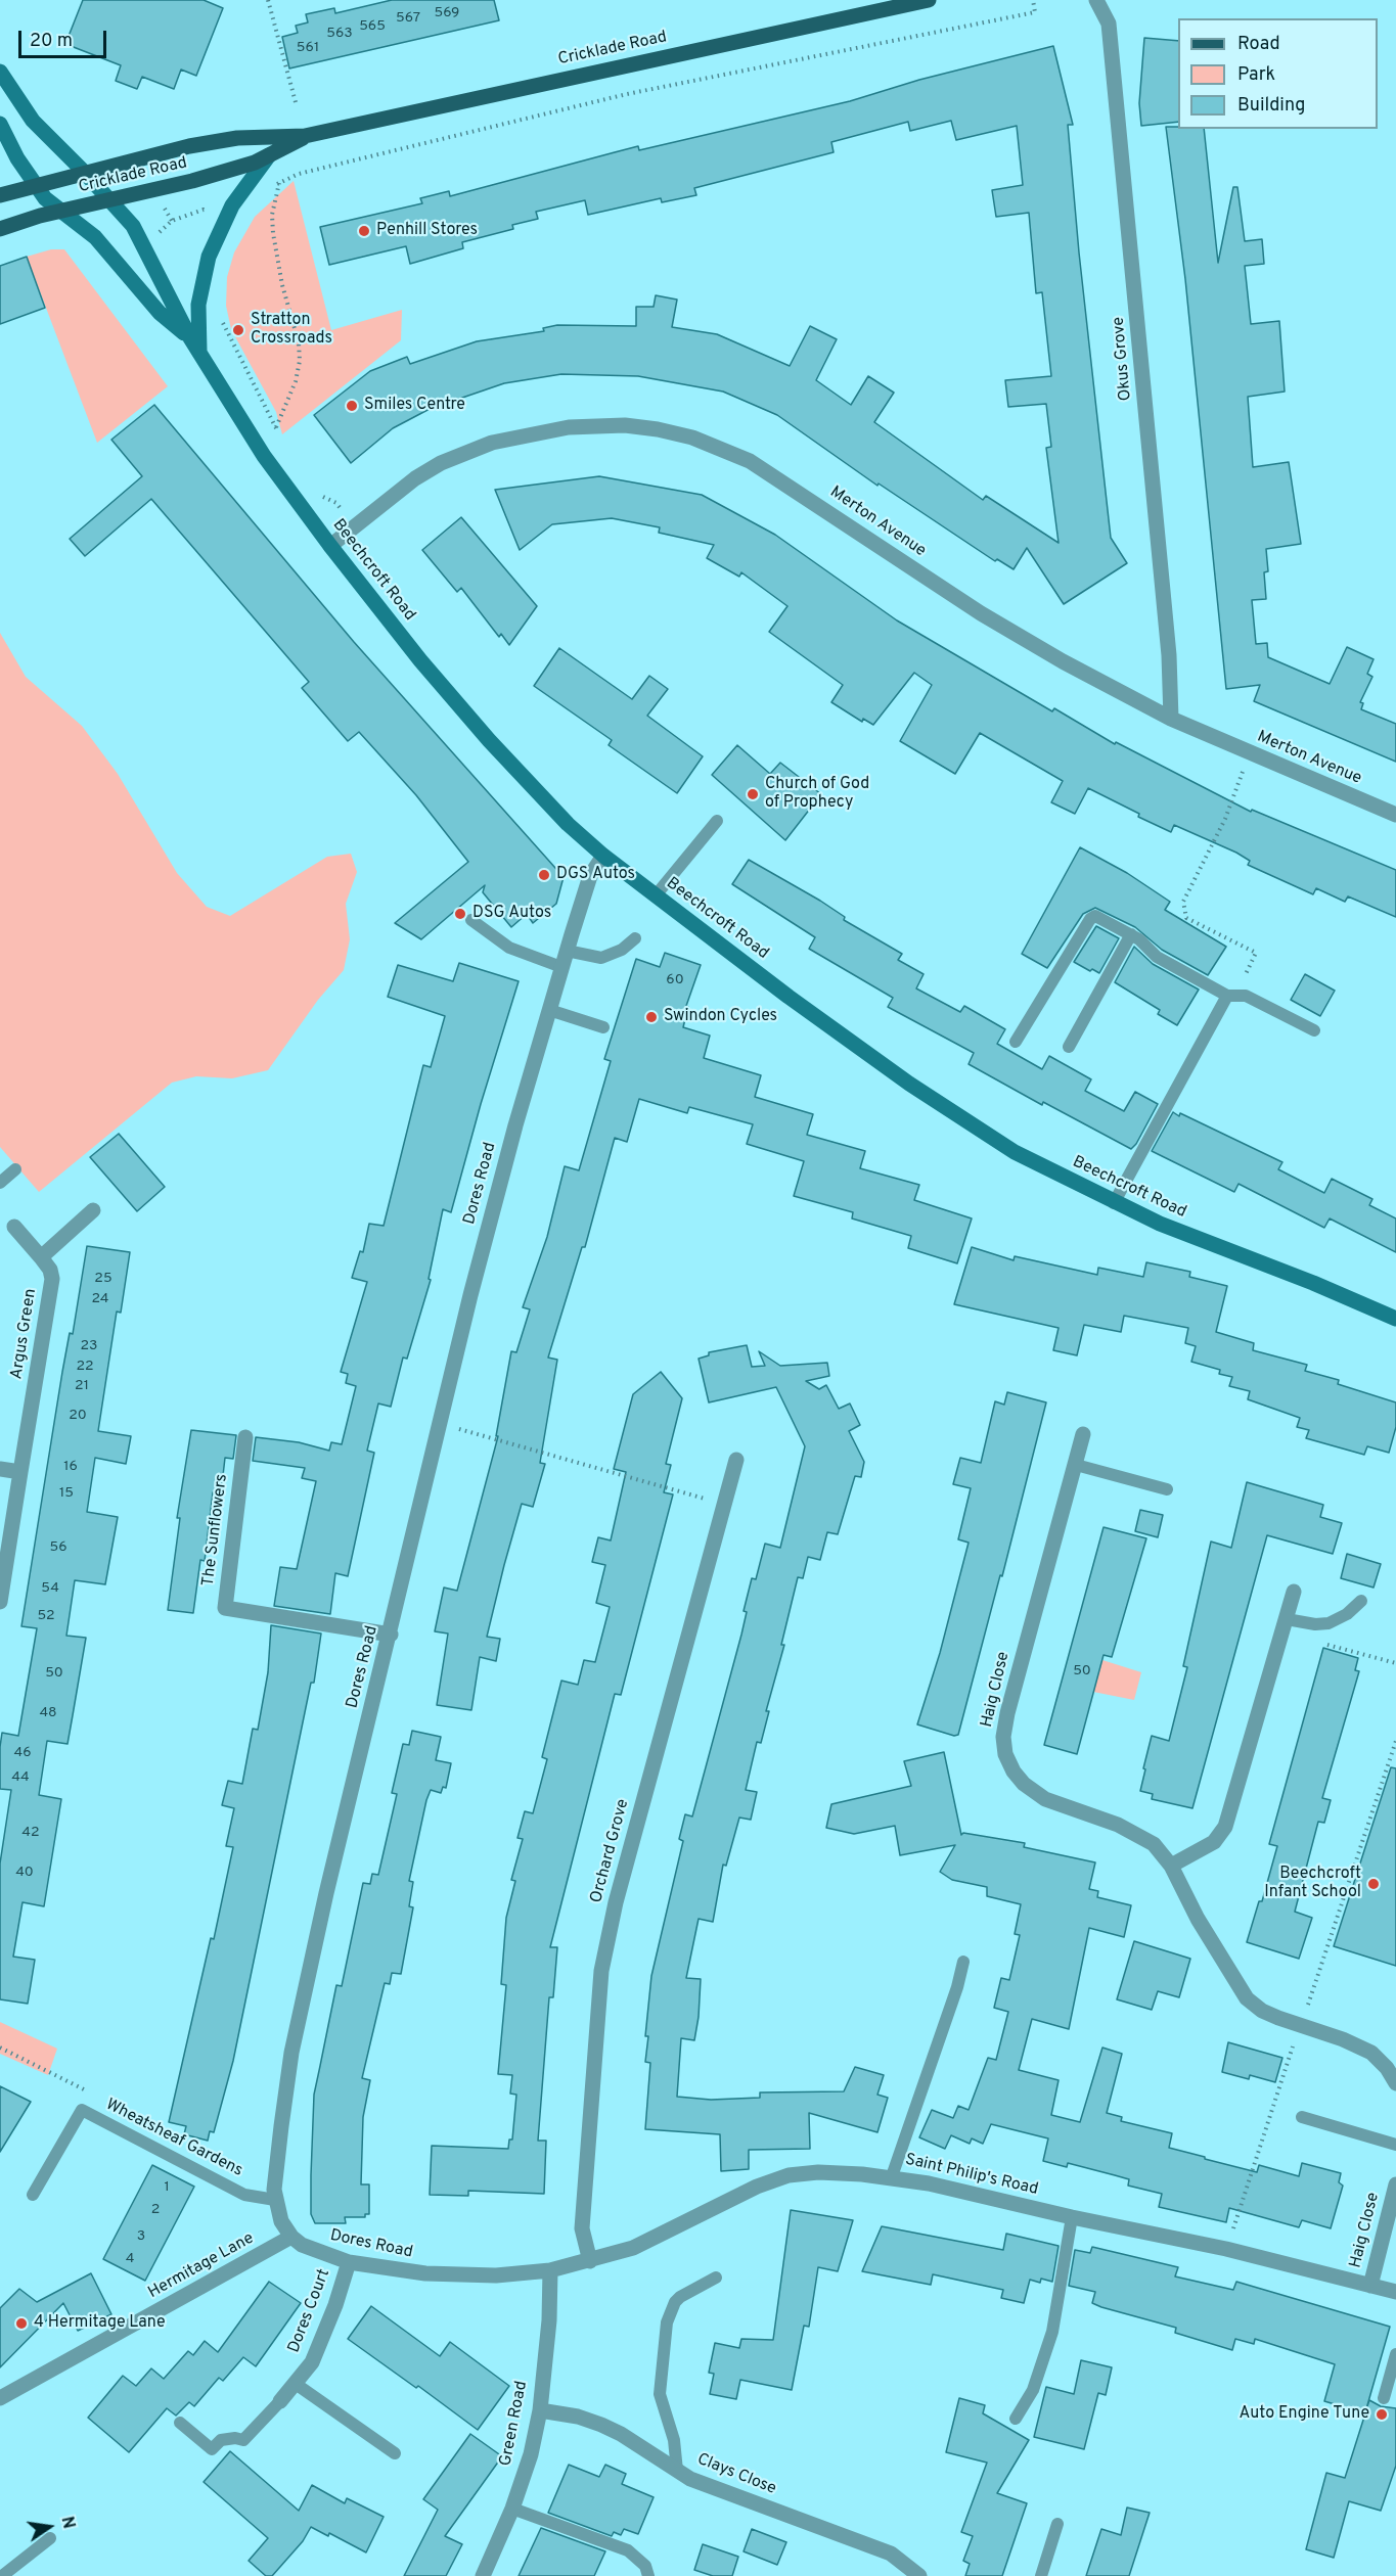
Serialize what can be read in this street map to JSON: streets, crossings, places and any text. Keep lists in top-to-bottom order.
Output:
{
  "streets": {
    "main road": ["Cricklade Road", "Beechcroft Road"],
    "street": [
      "Okus Grove",
      "Merton Avenue",
      "Dores Road",
      "Argus Green",
      "The Sunflowers",
      "Haig Close",
      "Orchard Grove",
      "Saint Philip's Road",
      "Hermitage Lane",
      "Dores Court",
      "Green Road",
      "Clays Close"
    ],
    "lane": ["Wheatsheaf Gardens"]
  },
  "crossings": [
    ["Cricklade Road", "Beechcroft Road"],
    ["Okus Grove", "Merton Avenue"],
    ["Merton Avenue", "Beechcroft Road"],
    ["Beechcroft Road", "Dores Road"],
    ["Dores Road", "The Sunflowers"],
    ["Dores Road", "Wheatsheaf Gardens"],
    ["Dores Road", "Saint Philip's Road"],
    ["Dores Road", "Hermitage Lane"],
    ["Dores Road", "Dores Court"],
    ["Dores Road", "Green Road"],
    ["Haig Close", "Saint Philip's Road"],
    ["Orchard Grove", "Saint Philip's Road"],
    ["Saint Philip's Road", "Green Road"],
    ["Green Road", "Clays Close"]
  ],
  "places": [
    "Penhill Stores",
    "Stratton Crossroads",
    "Smiles Centre",
    "Church of God of Prophecy",
    "DGS Autos",
    "DSG Autos",
    "Swindon Cycles",
    "Beechcroft Infant School",
    "4 Hermitage Lane",
    "Auto Engine Tune"
  ],
  "house_numbers": [
    "569",
    "567",
    "565",
    "563",
    "561",
    "60",
    "25",
    "24",
    "23",
    "22",
    "21",
    "20",
    "16",
    "15",
    "56",
    "54",
    "52",
    "50",
    "50",
    "48",
    "46",
    "44",
    "42",
    "40",
    "1",
    "2",
    "3",
    "4"
  ],
  "legend": ["Road", "Park", "Building"],
  "scale_bar": "20 m",
  "north": "right"
}
